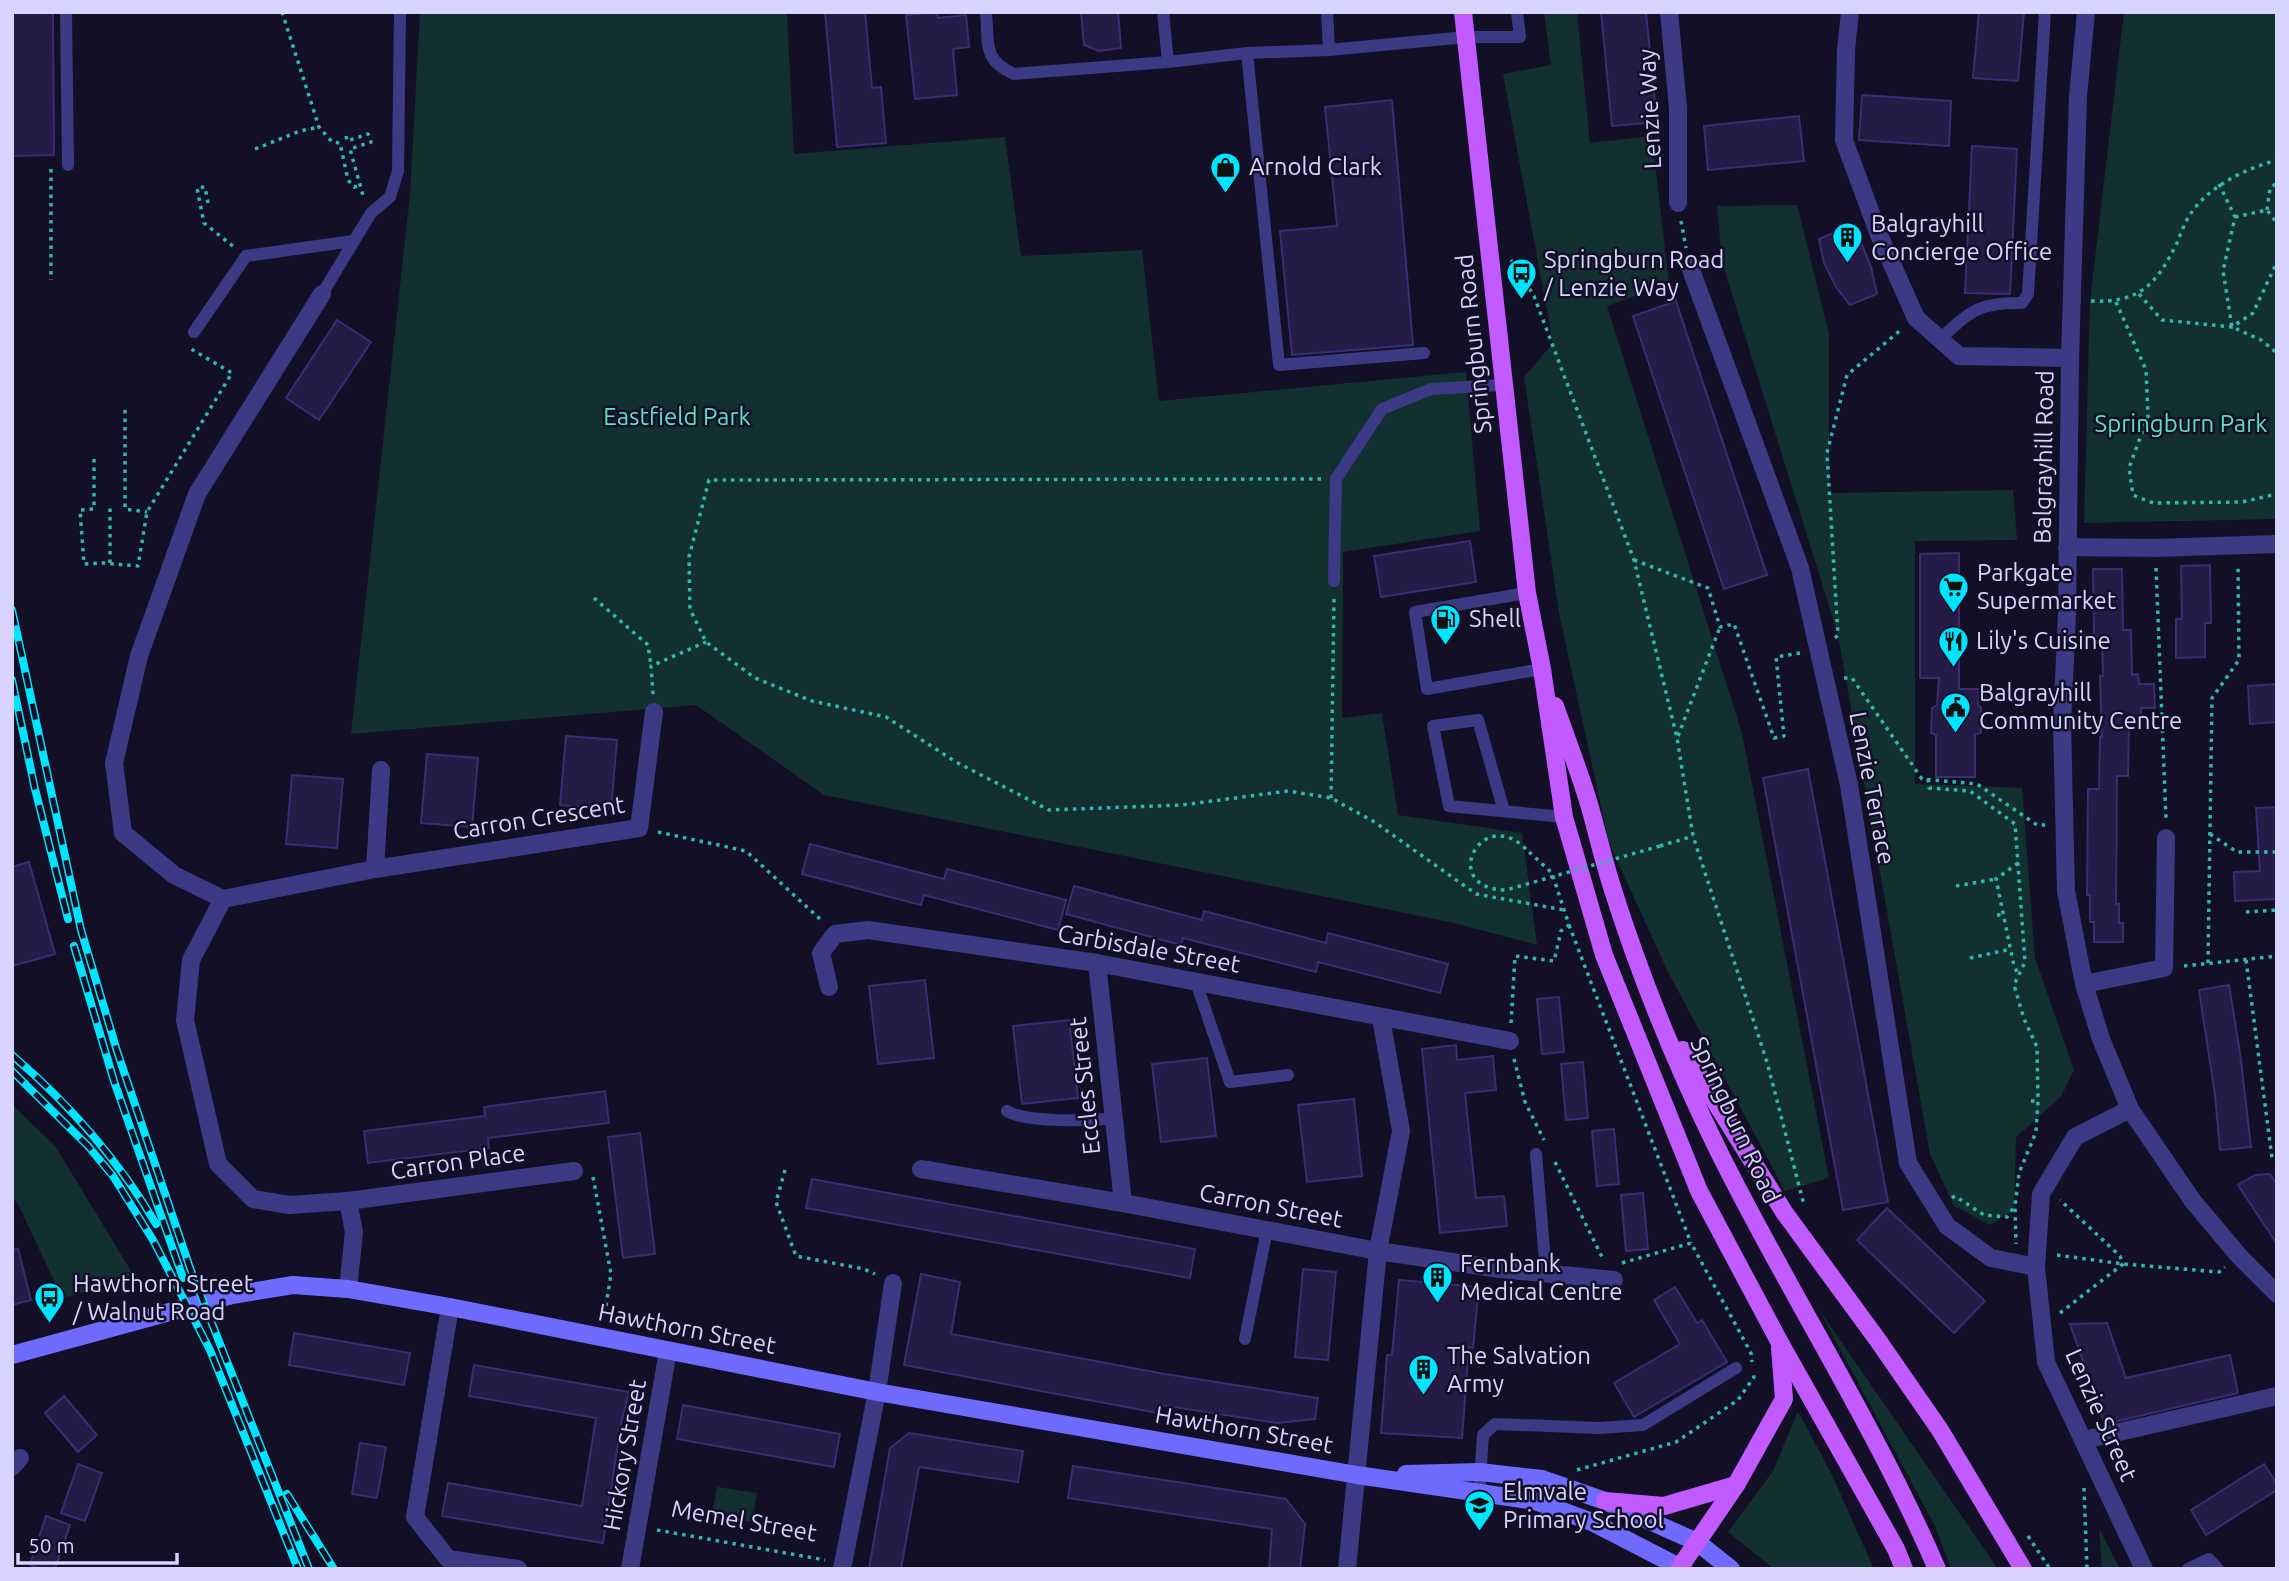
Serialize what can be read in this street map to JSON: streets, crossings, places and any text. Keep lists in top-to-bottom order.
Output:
{
  "streets": {
    "main road": ["Springburn Road", "Hawthorn Street"],
    "street": [
      "Lenzie Way",
      "Balgrayhill Road",
      "Lenzie Terrace",
      "Carron Crescent",
      "Carbisdale Street",
      "Eccles Street",
      "Carron Place",
      "Carron Street",
      "Lenzie Street",
      "Hickory Street",
      "Memel Street"
    ]
  },
  "crossings": [
    ["Balgrayhill Road", "Lenzie Street"],
    ["Lenzie Terrace", "Lenzie Street"],
    ["Carbisdale Street", "Eccles Street"],
    ["Eccles Street", "Carron Street"],
    ["Hawthorn Street", "Hickory Street"],
    ["Hawthorn Street", "Memel Street"],
    ["Hickory Street", "Memel Street"]
  ],
  "parks": ["Eastfield Park", "Springburn Park"],
  "places": {
    "shop": ["Arnold Clark"],
    "building": ["Balgrayhill Concierge Office", "Fernbank Medical Centre", "The Salvation Army"],
    "bus stop": ["Springburn Road / Lenzie Way", "Hawthorn Street / Walnut Road"],
    "supermarket": ["Parkgate Supermarket"],
    "fuel station": ["Shell"],
    "restaurant": ["Lily's Cuisine"],
    "public building": ["Balgrayhill Community Centre"],
    "school or university": ["Elmvale Primary School"]
  },
  "scale_bar": "50 m"
}
